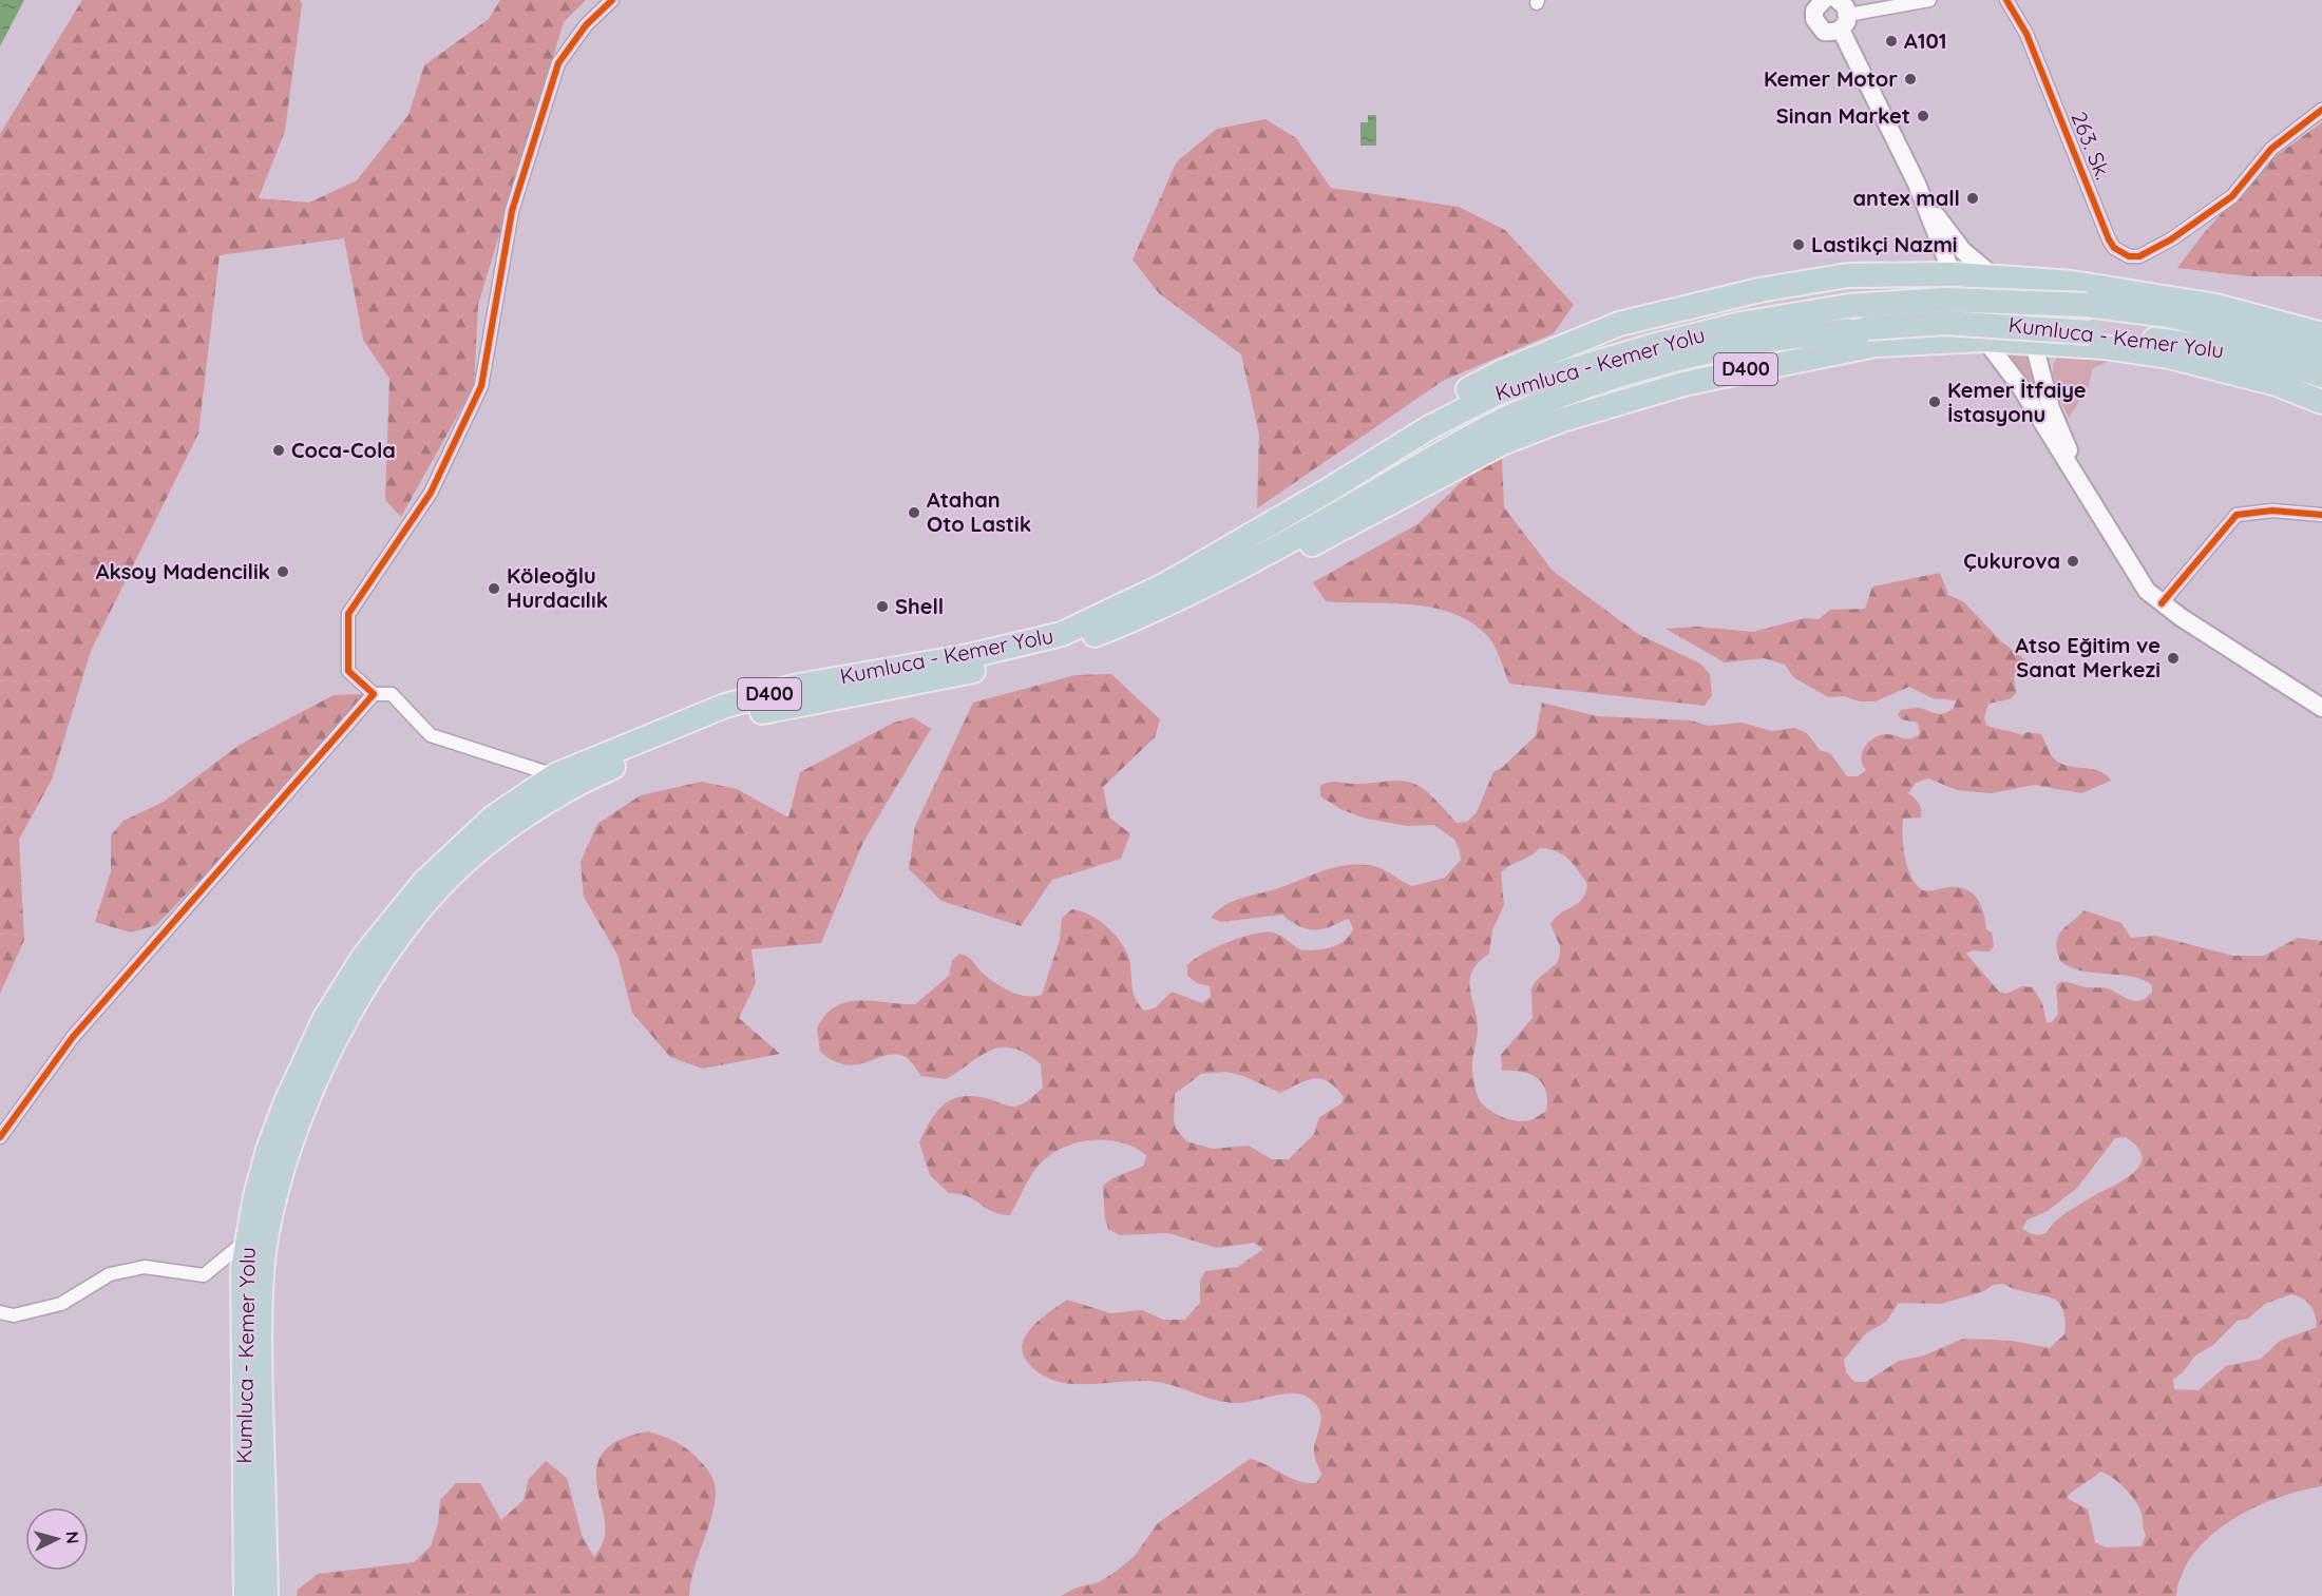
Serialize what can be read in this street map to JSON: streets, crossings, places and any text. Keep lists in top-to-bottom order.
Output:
{
  "streets": {
    "highway": ["Kumluca - Kemer Yolu", "D400"],
    "street": ["263. Sk."]
  },
  "places": [
    "A101",
    "Kemer Motor",
    "Sinan Market",
    "antex mall",
    "Lastikçi Nazmi",
    "Kemer İtfaiye İstasyonu",
    "Coca-Cola",
    "Atahan Oto Lastik",
    "Çukurova",
    "Aksoy Madencilik",
    "Köleoğlu Hurdacılık",
    "Shell",
    "Atso Eğitim ve Sanat Merkezi"
  ],
  "north": "right"
}
